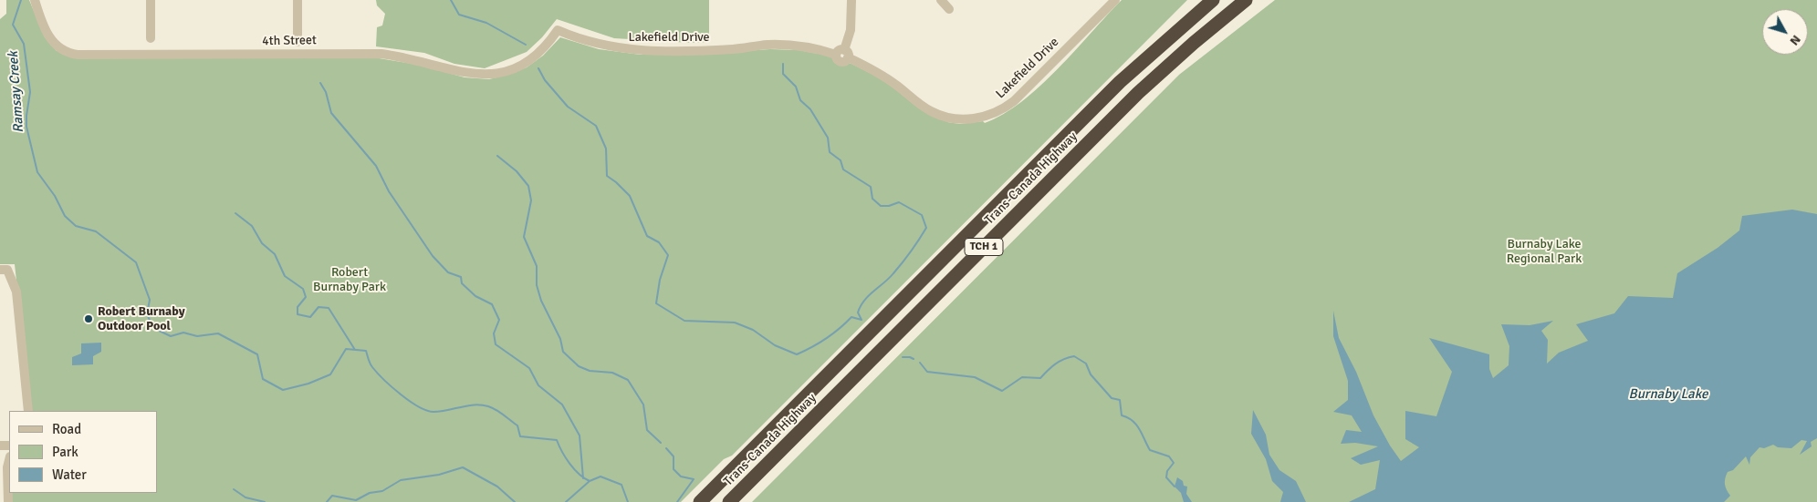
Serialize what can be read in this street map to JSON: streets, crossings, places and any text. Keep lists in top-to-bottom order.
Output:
{
  "streets": {
    "highway": ["Trans-Canada Highway", "TCH 1"],
    "street": ["Lakefield Drive", "4th Street"]
  },
  "crossings": [
    ["Lakefield Drive", "4th Street"]
  ],
  "water": ["Ramsay Creek", "Burnaby Lake"],
  "parks": ["Burnaby Lake Regional Park", "Robert Burnaby Park"],
  "places": ["Robert Burnaby Outdoor Pool"],
  "legend": ["Road", "Park", "Water"],
  "north": "bottom right"
}
